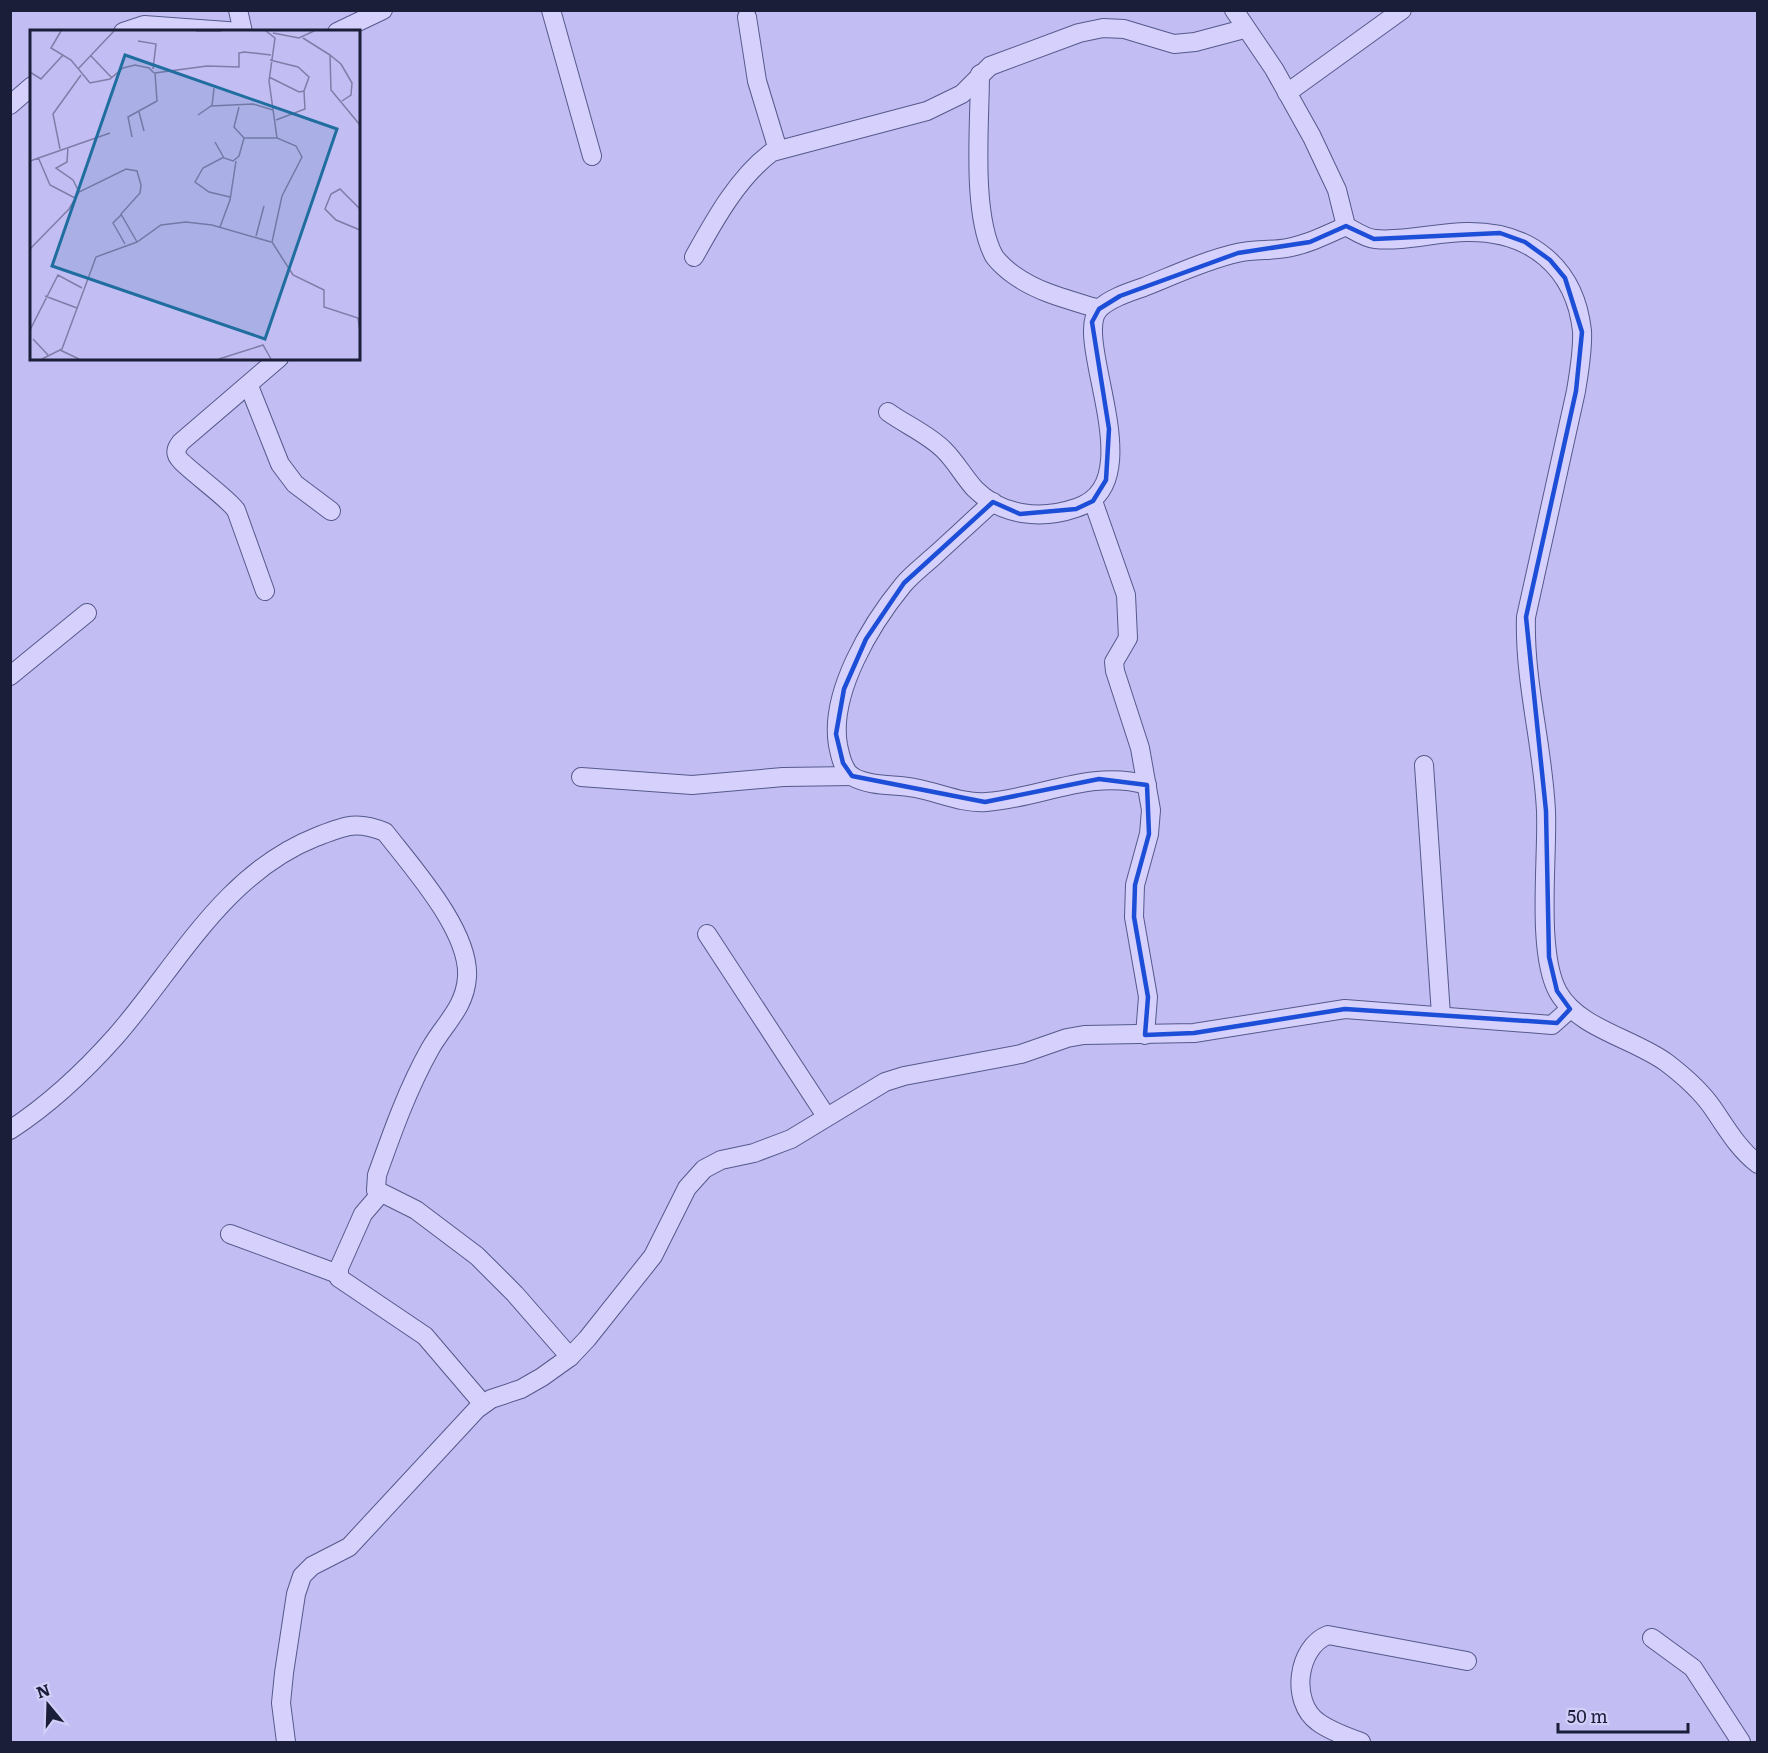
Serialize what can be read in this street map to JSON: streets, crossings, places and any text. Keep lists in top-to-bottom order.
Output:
{
  "scale_bar": "50 m",
  "north": "top"
}
